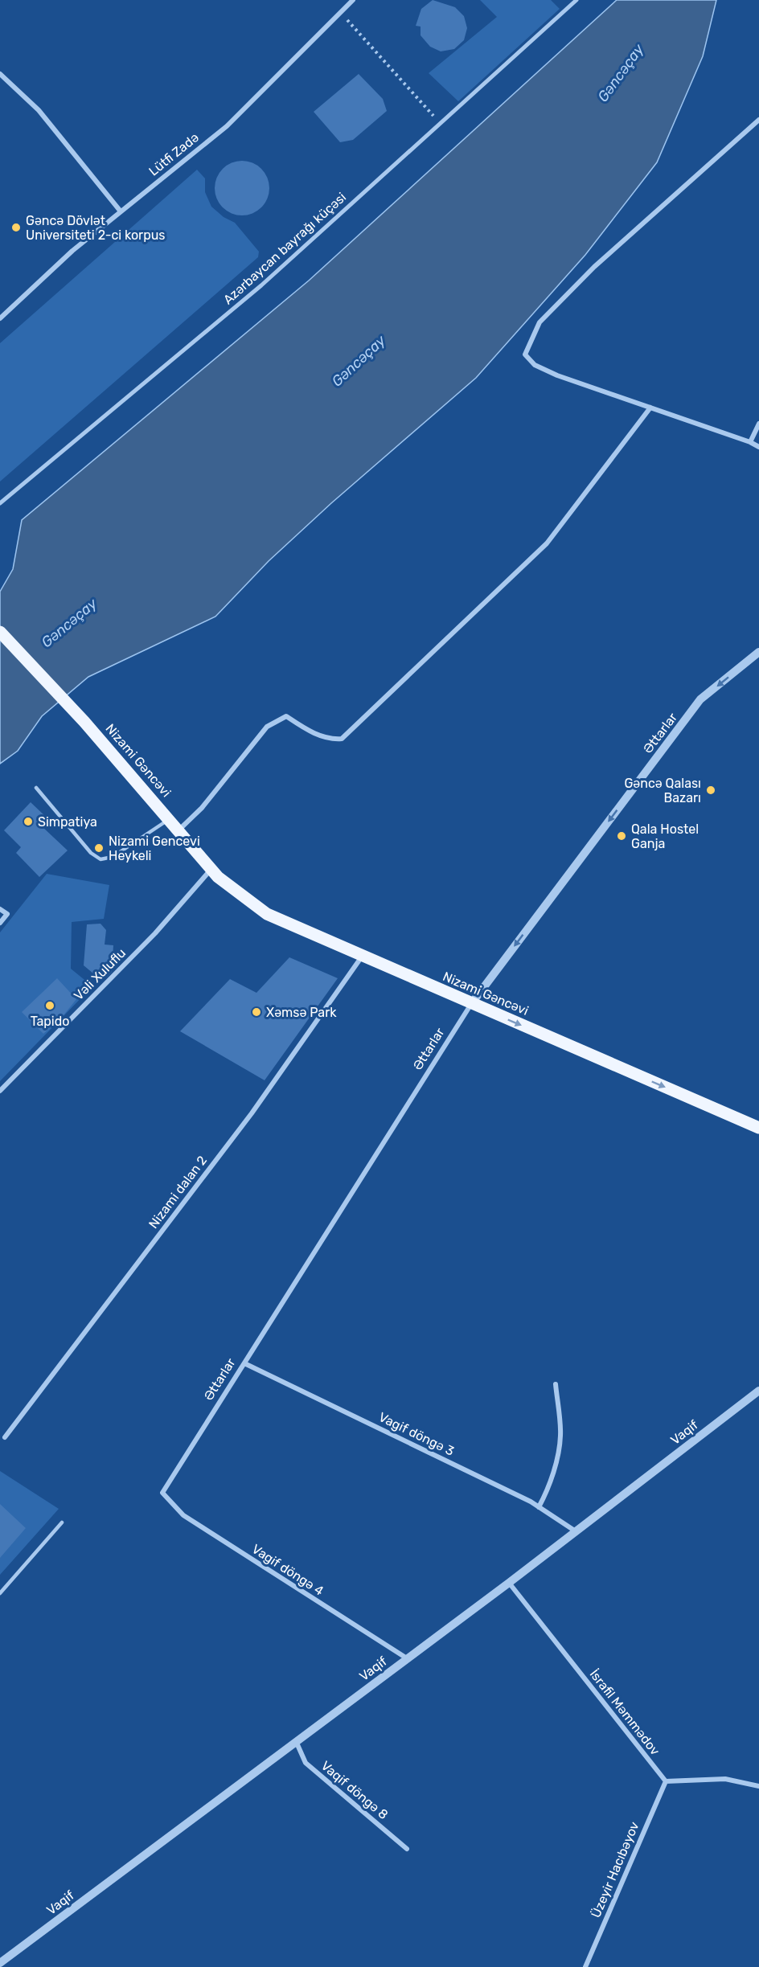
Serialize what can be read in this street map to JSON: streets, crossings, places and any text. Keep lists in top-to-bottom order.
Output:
{
  "streets": {
    "main road": ["Nizami Gəncəvi"],
    "street": [
      "Lütfi Zadə",
      "Azərbaycan bayrağı küçəsi",
      "Əttarlar",
      "Vəli Xuluflu",
      "Nizami dalan 2",
      "Vaqif",
      "Vagif döngə 3",
      "Vagif döngə 4",
      "İsrafil Məmmədov",
      "Vaqif döngə 8",
      "Üzeyir Hacıbəyov"
    ]
  },
  "crossings": [
    ["Əttarlar", "Nizami Gəncəvi"],
    ["Əttarlar", "Vagif döngə 3"],
    ["Əttarlar", "Vagif döngə 4"],
    ["Nizami Gəncəvi", "Vəli Xuluflu"],
    ["Nizami Gəncəvi", "Nizami dalan 2"],
    ["Vaqif", "Vagif döngə 3"],
    ["Vaqif", "Vagif döngə 4"],
    ["Vaqif", "İsrafil Məmmədov"],
    ["Vaqif", "Vaqif döngə 8"],
    ["İsrafil Məmmədov", "Üzeyir Hacıbəyov"]
  ],
  "one_way": ["Əttarlar"],
  "water": ["Gəncəçay"],
  "places": [
    "Gəncə Dövlət Universiteti 2-ci korpus",
    "Gəncə Qalası Bazarı",
    "Simpatiya",
    "Qala Hostel Ganja",
    "Nizami Gencevi Heykeli",
    "Tapido",
    "Xəmsə Park"
  ]
}
